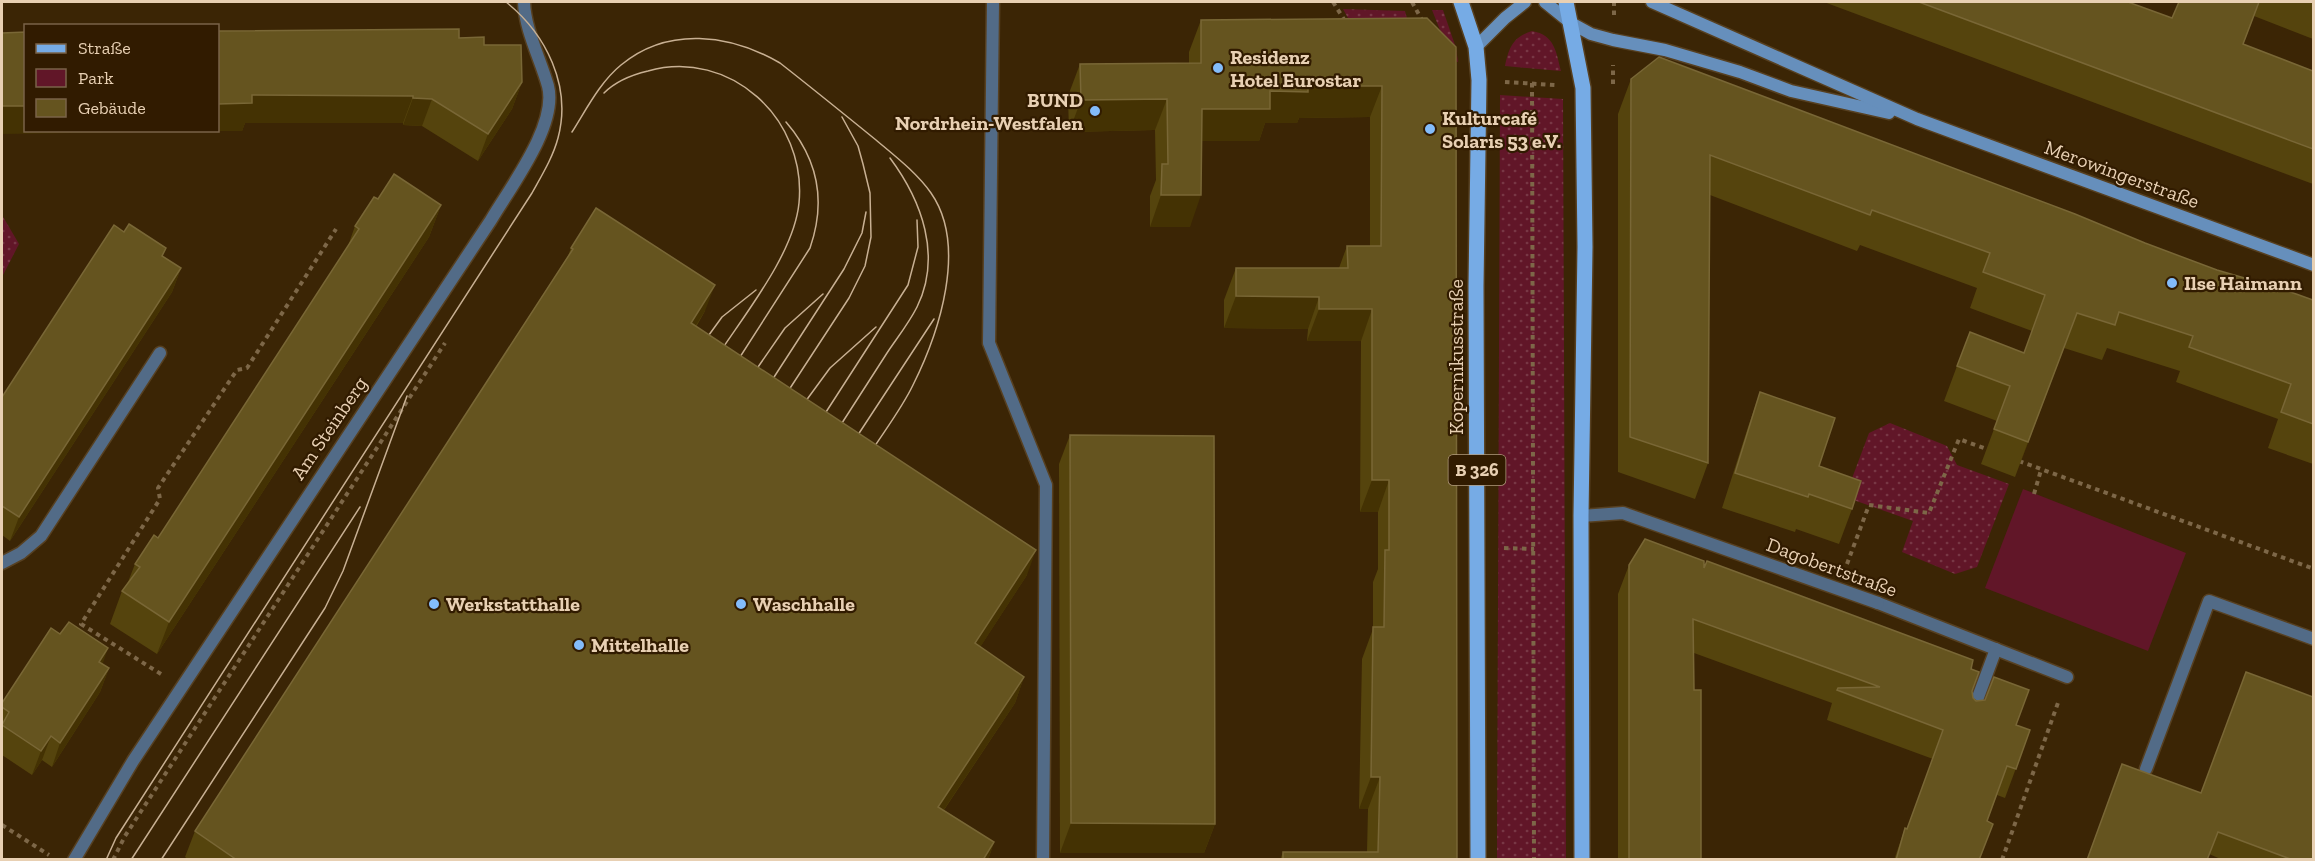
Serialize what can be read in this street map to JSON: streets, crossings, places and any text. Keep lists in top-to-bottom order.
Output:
{
  "streets": {
    "main road": ["Merowingerstraße", "Kopernikusstraße", "B 326"],
    "street": ["Am Steinberg", "Dagobertstraße"]
  },
  "places": [
    "Residenz Hotel Eurostar",
    "BUND Nordrhein-Westfalen",
    "Kulturcafé Solaris 53 e.V.",
    "Ilse Haimann",
    "Werkstatthalle",
    "Waschhalle",
    "Mittelhalle"
  ],
  "legend": ["Straße", "Park", "Gebäude"]
}
